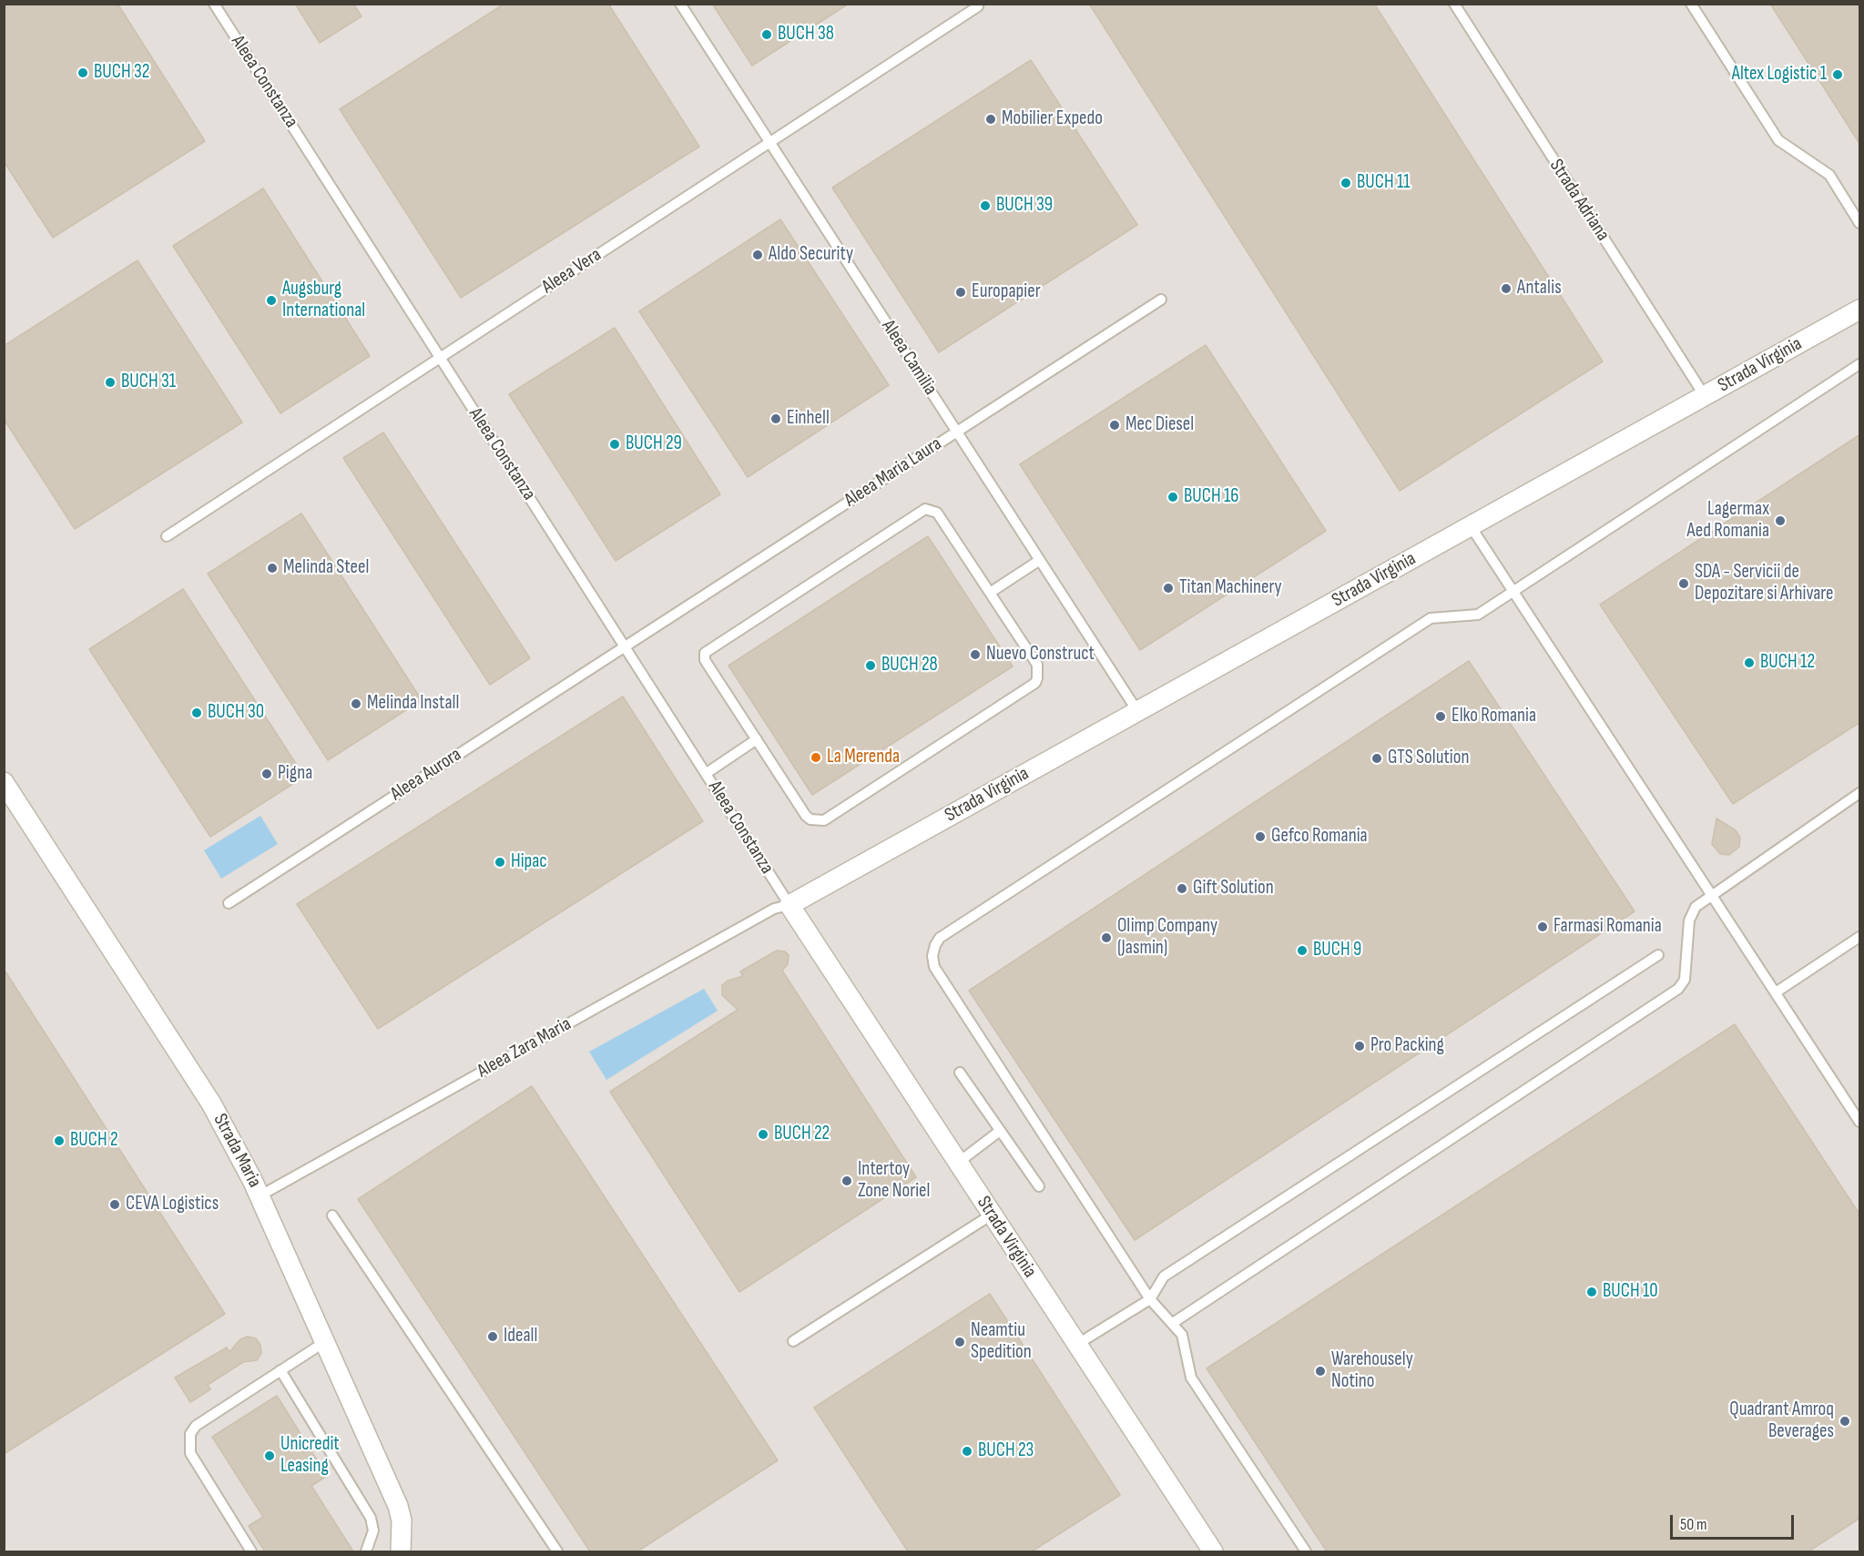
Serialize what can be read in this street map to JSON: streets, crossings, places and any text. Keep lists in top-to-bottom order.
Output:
{
  "streets": {
    "street": ["Strada Virginia", "Strada Maria"],
    "lane": [
      "Aleea Constanza",
      "Strada Adriana",
      "Aleea Vera",
      "Aleea Camilia",
      "Aleea Maria Laura",
      "Aleea Aurora",
      "Aleea Zara Maria"
    ]
  },
  "crossings": [
    ["Aleea Constanza", "Aleea Vera"],
    ["Aleea Constanza", "Strada Virginia"],
    ["Aleea Constanza", "Aleea Maria Laura"],
    ["Aleea Constanza", "Aleea Aurora"],
    ["Aleea Constanza", "Aleea Zara Maria"],
    ["Strada Adriana", "Strada Virginia"],
    ["Aleea Vera", "Aleea Camilia"],
    ["Aleea Camilia", "Strada Virginia"],
    ["Aleea Camilia", "Aleea Maria Laura"],
    ["Strada Virginia", "Aleea Zara Maria"],
    ["Aleea Maria Laura", "Aleea Aurora"],
    ["Aleea Zara Maria", "Strada Maria"]
  ],
  "places": [
    "BUCH 38",
    "BUCH 32",
    "Altex Logistic 1",
    "Mobilier Expedo",
    "BUCH 11",
    "BUCH 39",
    "Aldo Security",
    "Antalis",
    "Europapier",
    "Augsburg International",
    "BUCH 31",
    "Einhell",
    "Mec Diesel",
    "BUCH 29",
    "BUCH 16",
    "Lagermax Aed Romania",
    "Melinda Steel",
    "SDA - Servicii de Depozitare si Arhivare",
    "Titan Machinery",
    "Nuevo Construct",
    "BUCH 12",
    "BUCH 28",
    "Melinda Install",
    "BUCH 30",
    "Elko Romania",
    "La Merenda",
    "GTS Solution",
    "Pigna",
    "Gefco Romania",
    "Hipac",
    "Gift Solution",
    "Farmasi Romania",
    "Olimp Company (Jasmin)",
    "BUCH 9",
    "Pro Packing",
    "BUCH 22",
    "BUCH 2",
    "Intertoy Zone Noriel",
    "CEVA Logistics",
    "BUCH 10",
    "Ideall",
    "Neamtiu Spedition",
    "Warehousely Notino",
    "Quadrant Amroq Beverages",
    "BUCH 23",
    "Unicredit Leasing"
  ],
  "scale_bar": "50 m"
}
